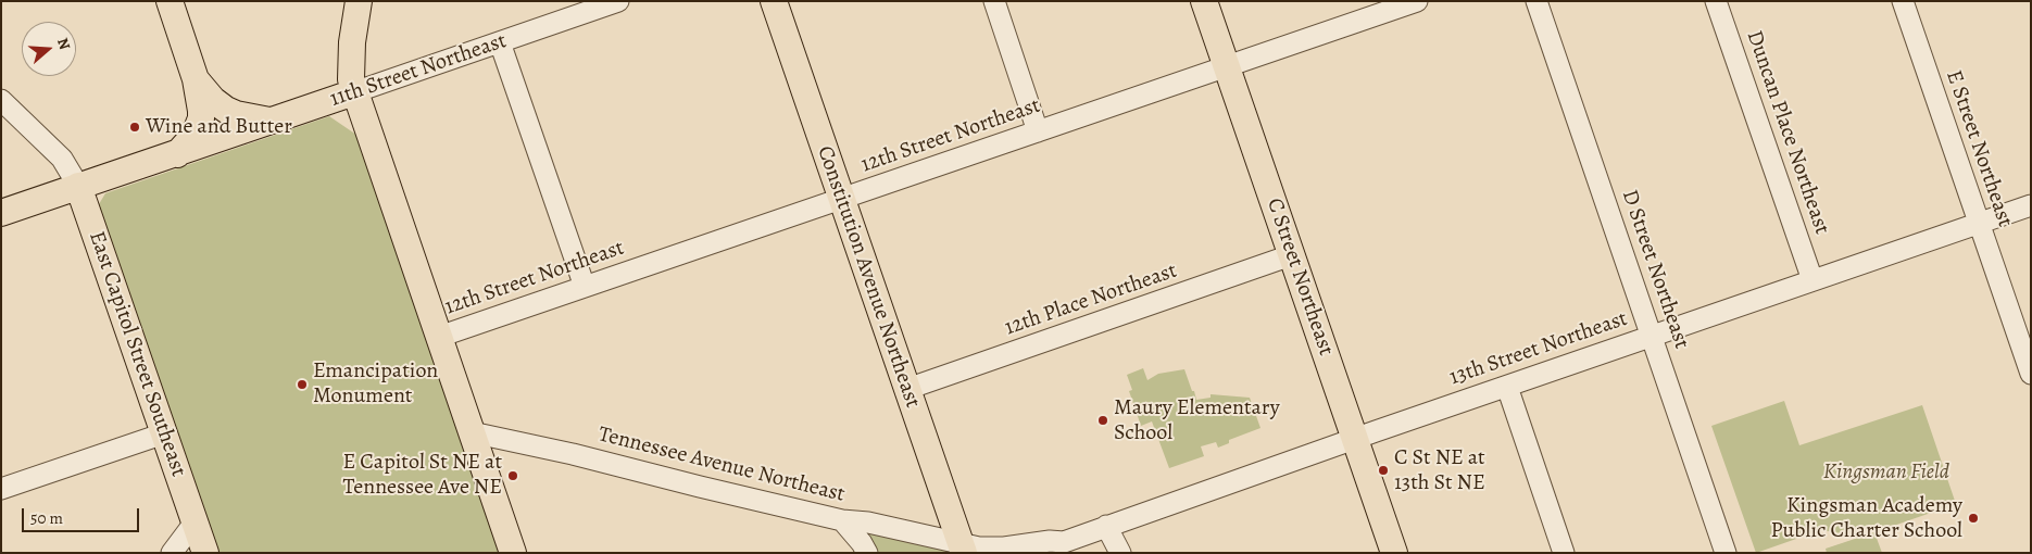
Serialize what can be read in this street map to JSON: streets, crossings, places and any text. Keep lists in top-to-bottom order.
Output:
{
  "streets": {
    "main road": [
      "11th Street Northeast",
      "Constitution Avenue Northeast",
      "C Street Northeast",
      "East Capitol Street Southeast"
    ],
    "street": [
      "Duncan Place Northeast",
      "12th Street Northeast",
      "E Street Northeast",
      "D Street Northeast",
      "12th Place Northeast",
      "13th Street Northeast",
      "Tennessee Avenue Northeast"
    ]
  },
  "crossings": [
    ["11th Street Northeast", "East Capitol Street Southeast"],
    ["Duncan Place Northeast", "13th Street Northeast"],
    ["12th Street Northeast", "Constitution Avenue Northeast"],
    ["12th Street Northeast", "C Street Northeast"],
    ["E Street Northeast", "13th Street Northeast"],
    ["D Street Northeast", "13th Street Northeast"],
    ["Constitution Avenue Northeast", "12th Place Northeast"],
    ["Constitution Avenue Northeast", "13th Street Northeast"],
    ["Constitution Avenue Northeast", "Tennessee Avenue Northeast"],
    ["C Street Northeast", "12th Place Northeast"],
    ["C Street Northeast", "13th Street Northeast"],
    ["13th Street Northeast", "Tennessee Avenue Northeast"]
  ],
  "parks": ["Kingsman Field"],
  "places": [
    "Wine and Butter",
    "Emancipation Monument",
    "Maury Elementary School",
    "C St NE at 13th St NE",
    "E Capitol St NE at Tennessee Ave NE",
    "Kingsman Academy Public Charter School"
  ],
  "scale_bar": "50 m",
  "north": "right"
}
